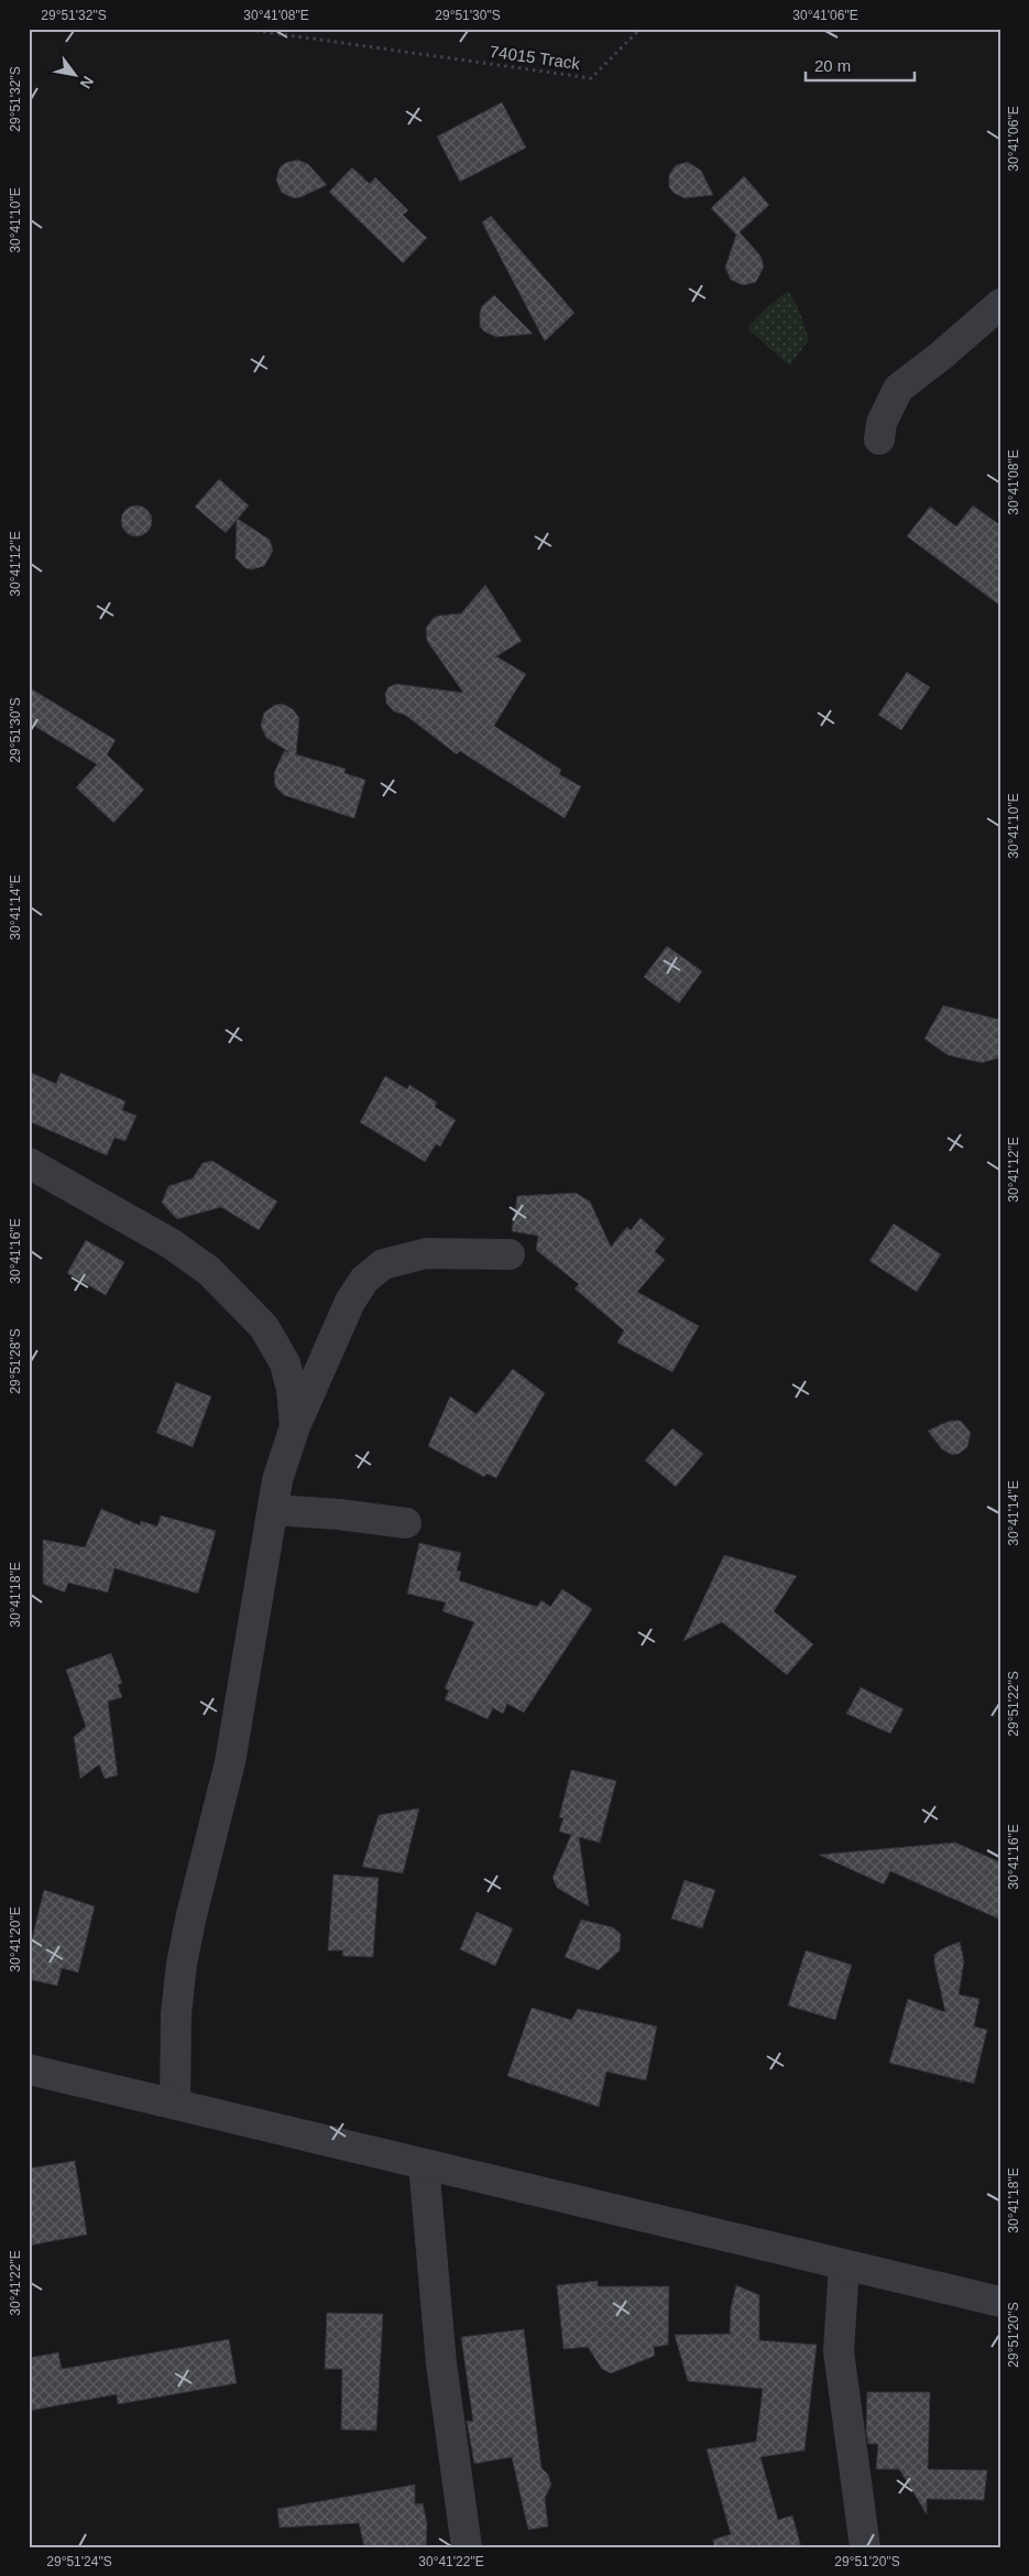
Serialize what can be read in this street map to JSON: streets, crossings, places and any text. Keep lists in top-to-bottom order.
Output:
{
  "streets": {
    "path": ["74015 Track"]
  },
  "scale_bar": "20 m",
  "north": "bottom right",
  "coordinates": [
    "29°51'32\"S",
    "30°41'08\"E",
    "29°51'30\"S",
    "30°41'06\"E",
    "30°41'10\"E",
    "30°41'12\"E",
    "30°41'14\"E",
    "30°41'16\"E",
    "29°51'28\"S",
    "30°41'18\"E",
    "29°51'22\"S",
    "30°41'20\"E",
    "30°41'22\"E",
    "29°51'20\"S",
    "29°51'24\"S"
  ]
}
